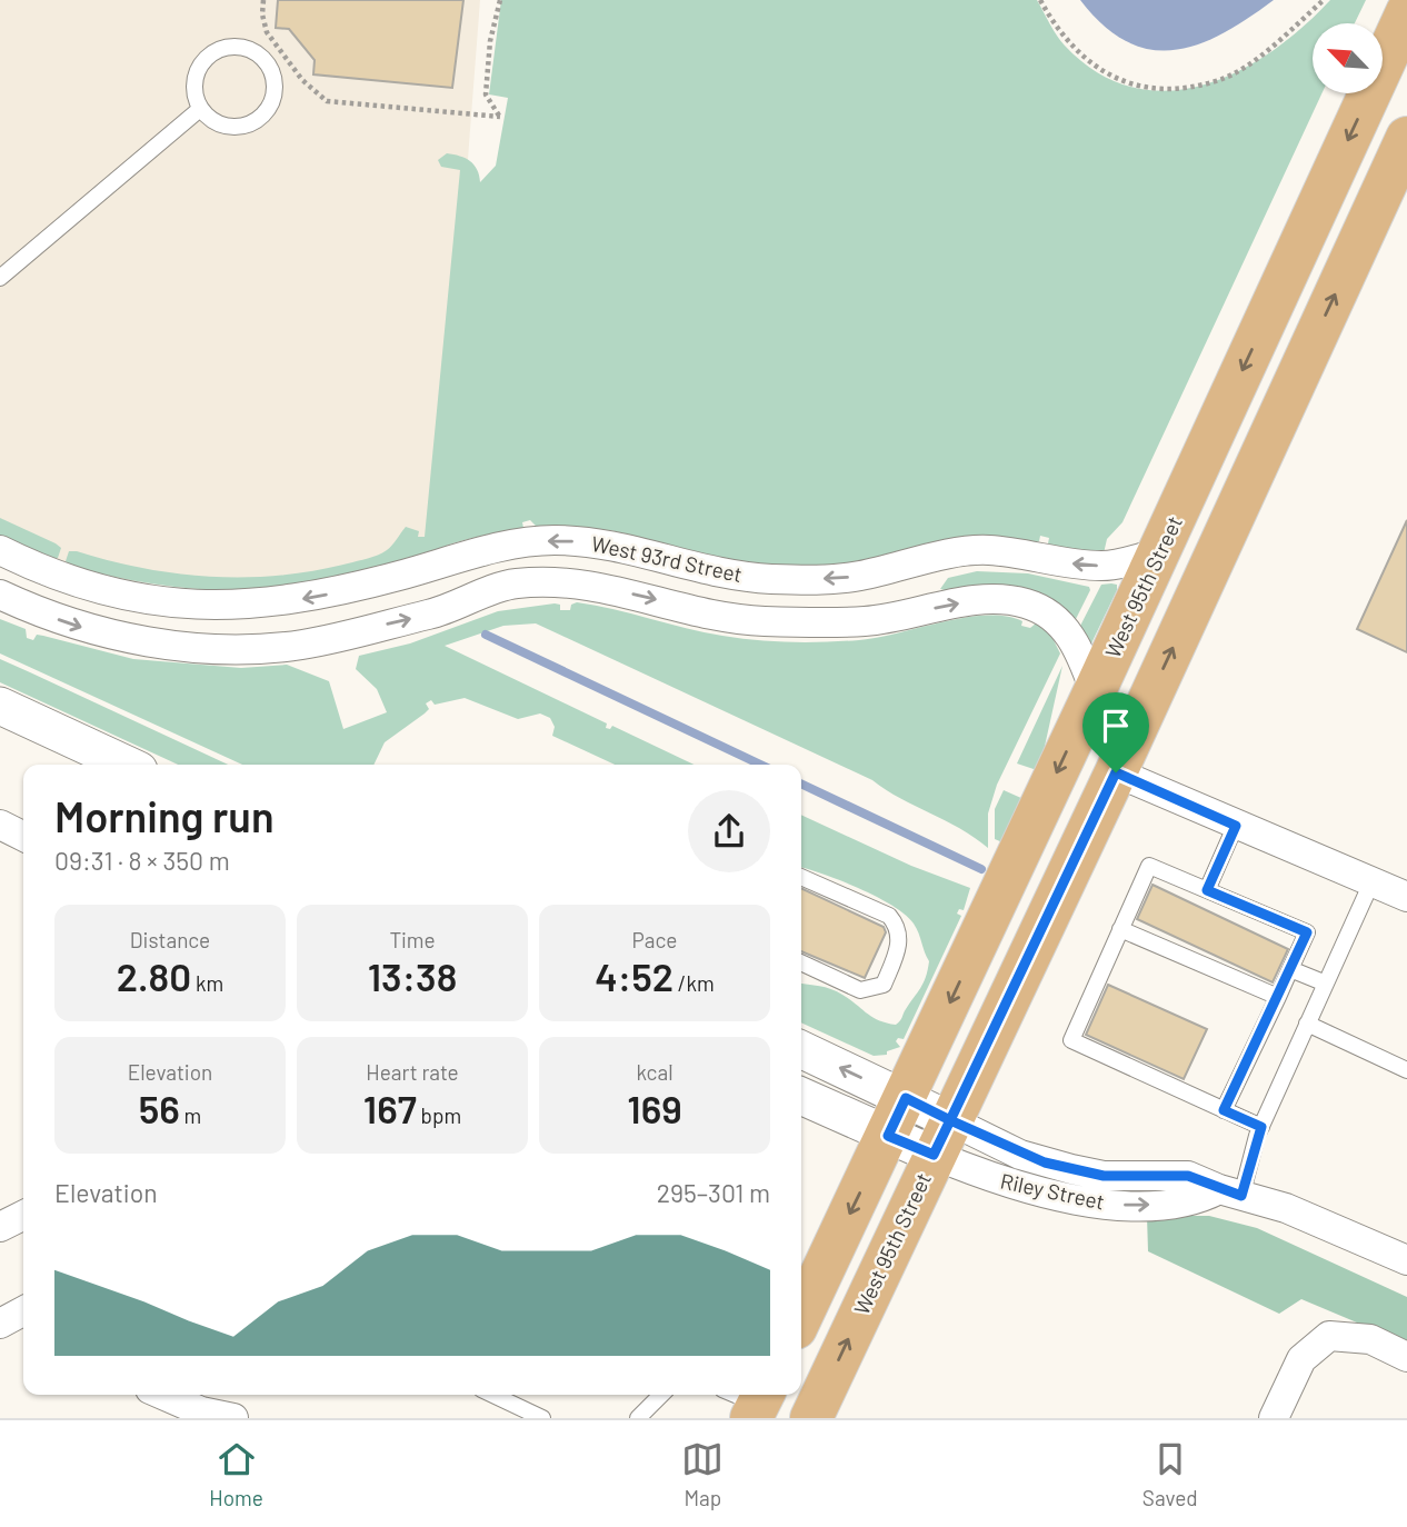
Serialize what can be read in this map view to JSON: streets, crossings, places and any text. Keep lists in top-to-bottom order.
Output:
{
  "streets": {
    "main road": ["West 95th Street"],
    "street": ["West 93rd Street", "Riley Street"]
  },
  "crossings": [
    ["West 93rd Street", "West 95th Street"],
    ["West 95th Street", "Riley Street"]
  ],
  "north": "top left",
  "page": {
    "heading": ["Morning run", "09:31 · 8 × 350 m"],
    "stats": [
      ["Distance", "2.80 km"],
      ["Time", "13:38"],
      ["Pace", "4:52 /km"],
      ["Elevation", "56 m"],
      ["Heart rate", "167 bpm"],
      ["kcal", "169"]
    ],
    "chart": ["Elevation", "295–301 m"],
    "tabs": ["Home", "Map", "Saved"]
  }
}
